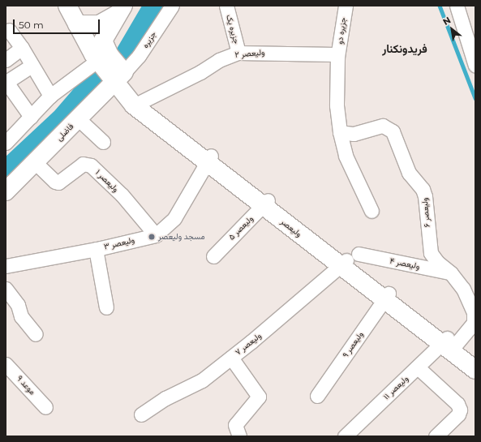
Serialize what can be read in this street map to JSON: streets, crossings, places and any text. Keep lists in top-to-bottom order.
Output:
{
  "streets": {
    "main road": ["فاضلی", "ولیعصر"],
    "street": [
      "جزیره یک",
      "جزیره دو",
      "جزیره",
      "ولیعصر ۲",
      "ولیعصر ۱",
      "ولیعصر ۶",
      "ولیعصر ۵",
      "ولیعصر ۳",
      "ولیعصر ۴",
      "ولیعصر ۷",
      "ولیعصر ۹",
      "موعد ۹",
      "ولیعصر ۱۱"
    ]
  },
  "crossings": [
    ["جزیره یک", "ولیعصر ۲"],
    ["جزیره دو", "ولیعصر ۲"],
    ["جزیره", "فاضلی"],
    ["جزیره", "ولیعصر"],
    ["ولیعصر ۲", "ولیعصر"],
    ["فاضلی", "ولیعصر ۱"],
    ["فاضلی", "ولیعصر"],
    ["ولیعصر ۱", "ولیعصر ۳"],
    ["ولیعصر ۶", "ولیعصر"],
    ["ولیعصر ۶", "ولیعصر ۴"],
    ["ولیعصر ۶", "ولیعصر ۱۱"],
    ["ولیعصر ۵", "ولیعصر"],
    ["ولیعصر", "ولیعصر ۳"],
    ["ولیعصر", "ولیعصر ۴"],
    ["ولیعصر", "ولیعصر ۷"],
    ["ولیعصر", "ولیعصر ۹"],
    ["ولیعصر", "ولیعصر ۱۱"],
    ["ولیعصر ۴", "ولیعصر ۷"]
  ],
  "districts": ["فریدونکنار"],
  "places": ["مسجد ولیعصر"],
  "scale_bar": "50 m",
  "north": "top left"
}
